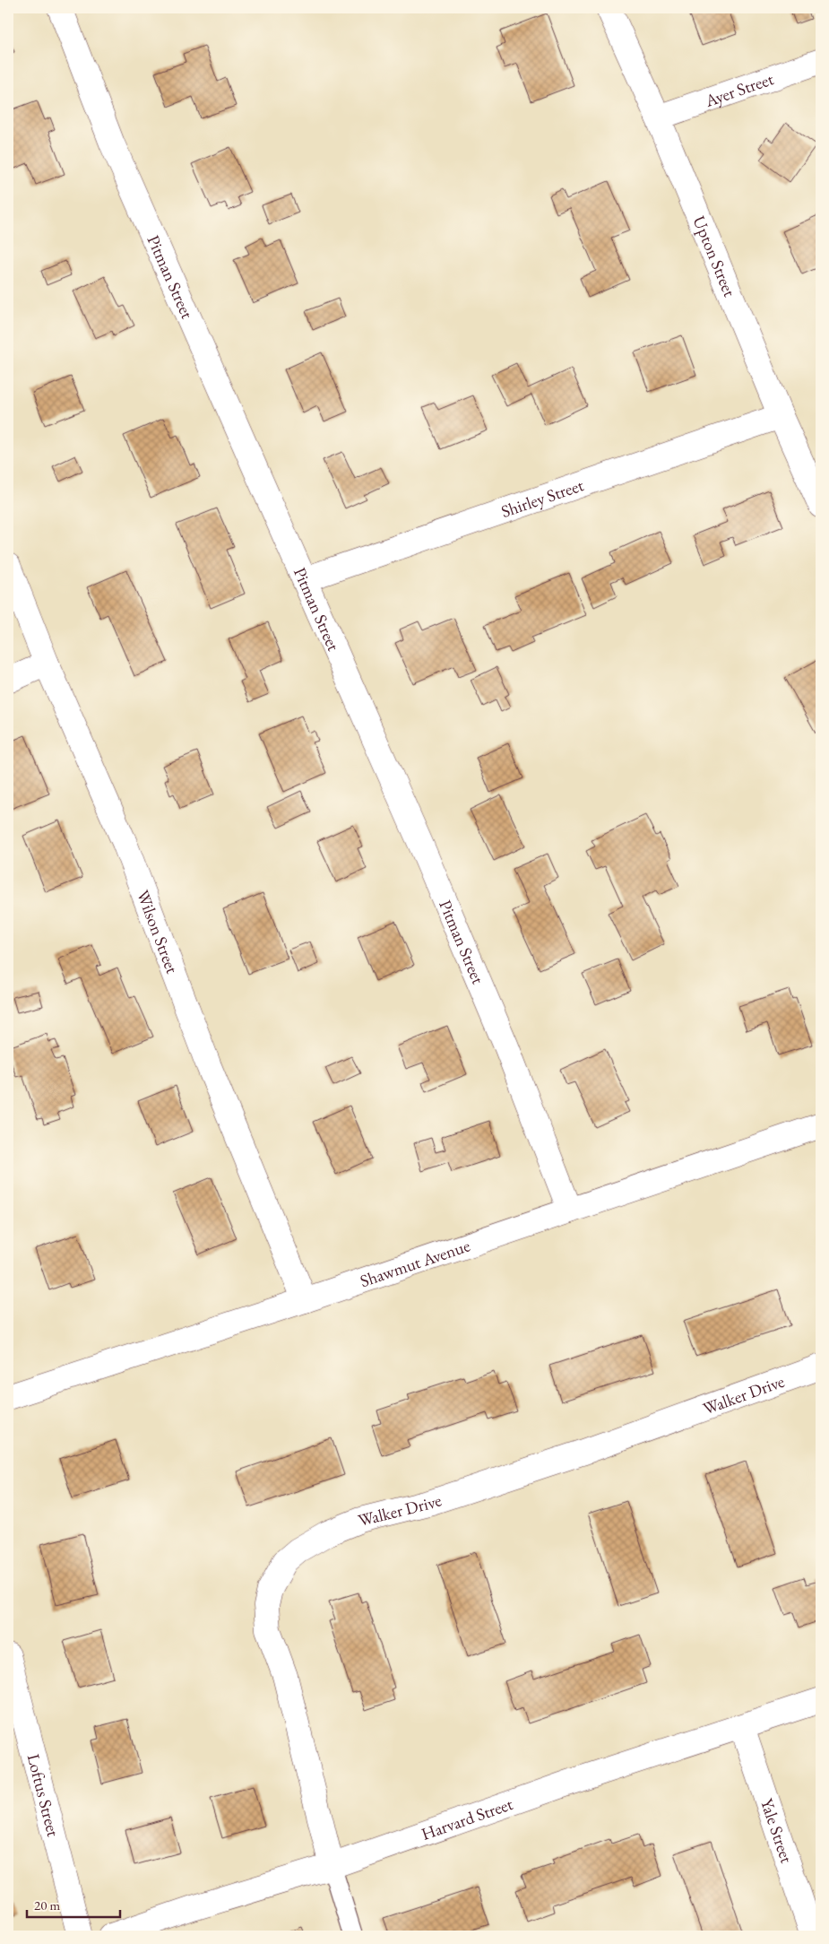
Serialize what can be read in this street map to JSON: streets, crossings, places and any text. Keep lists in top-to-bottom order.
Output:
{
  "streets": {
    "street": [
      "Ayer Street",
      "Upton Street",
      "Pitman Street",
      "Shirley Street",
      "Wilson Street",
      "Shawmut Avenue",
      "Walker Drive",
      "Loftus Street",
      "Harvard Street",
      "Yale Street"
    ]
  },
  "crossings": [
    ["Ayer Street", "Upton Street"],
    ["Upton Street", "Shirley Street"],
    ["Pitman Street", "Shirley Street"],
    ["Pitman Street", "Shawmut Avenue"],
    ["Wilson Street", "Shawmut Avenue"],
    ["Walker Drive", "Harvard Street"],
    ["Harvard Street", "Yale Street"]
  ],
  "scale_bar": "20 m"
}
